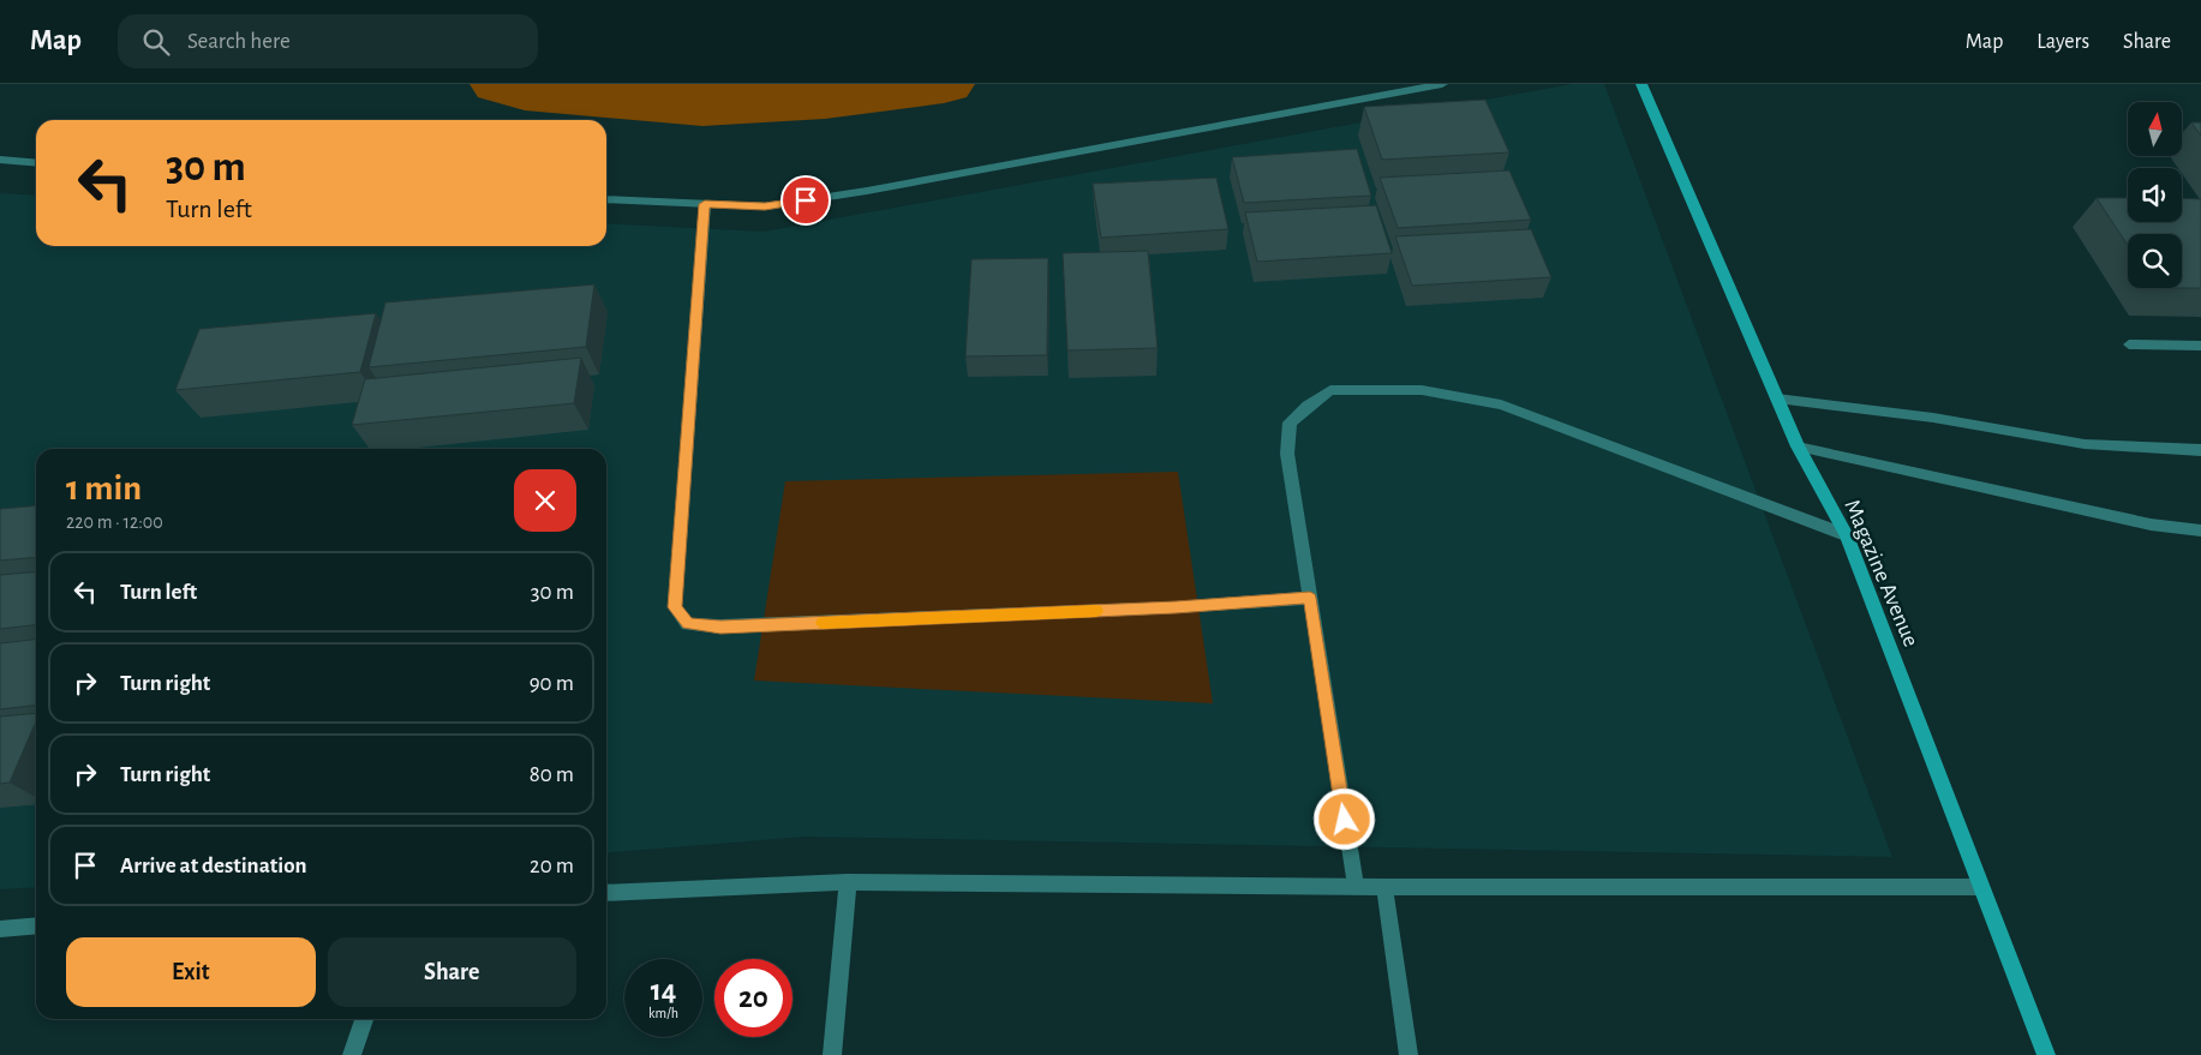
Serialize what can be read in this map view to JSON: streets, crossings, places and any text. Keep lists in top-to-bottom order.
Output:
{
  "streets": {
    "street": ["Magazine Avenue"]
  },
  "north": "top",
  "page": {
    "header": "Map",
    "search": "Search here",
    "nav": ["Map", "Layers", "Share"],
    "turn": ["30 m", "Turn left"],
    "heading": ["1 min", "220 m · 12:00"],
    "list": [
      {
        "name": "Turn left",
        "value": "30 m"
      },
      {
        "name": "Turn right",
        "value": "90 m"
      },
      {
        "name": "Turn right",
        "value": "80 m"
      },
      {
        "name": "Arrive at destination",
        "value": "20 m"
      }
    ],
    "buttons": ["Exit", "Share"],
    "speed": "14 km/h",
    "limit": "20"
  }
}
